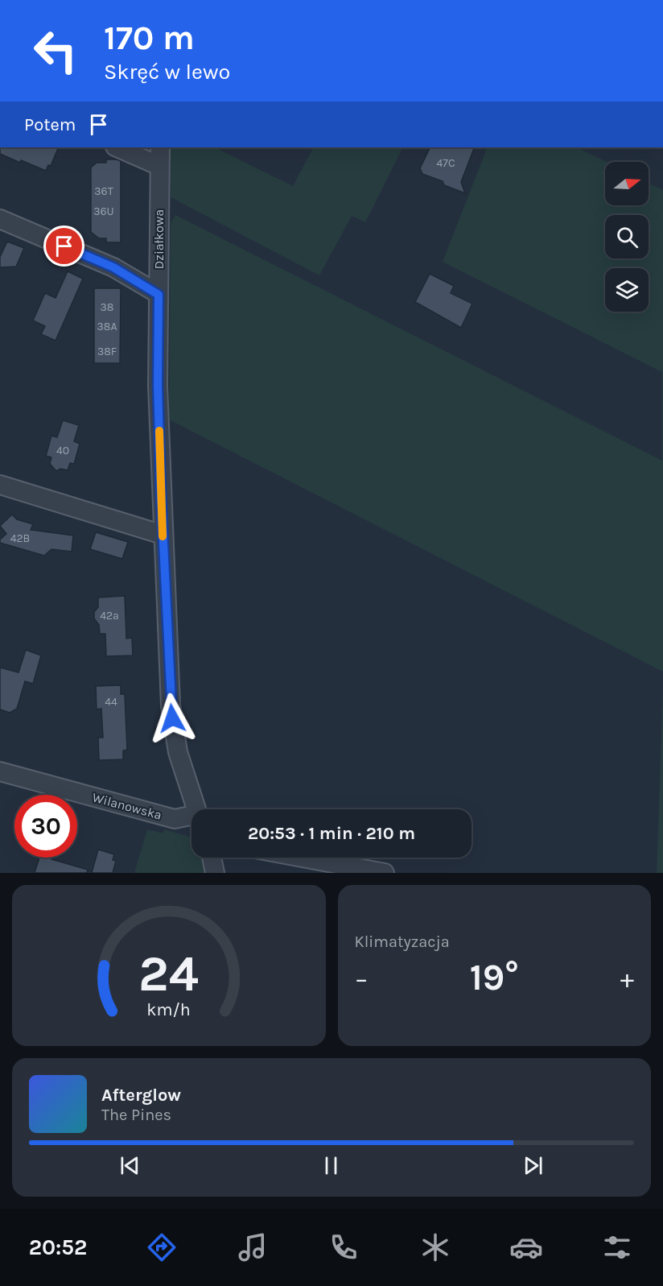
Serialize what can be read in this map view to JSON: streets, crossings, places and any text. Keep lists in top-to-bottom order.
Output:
{
  "streets": {
    "street": ["Działkowa", "Wilanowska"]
  },
  "house_numbers": [
    "47C",
    "36T",
    "36U",
    "38",
    "38A",
    "38F",
    "40",
    "42B",
    "42a",
    "44"
  ],
  "north": "right",
  "page": {
    "turn": ["170 m", "Skręć w lewo"],
    "then": "Potem",
    "limit": "30",
    "trip": "20:53 · 1 min · 210 m",
    "tile": "Klimatyzacja",
    "heat": ["−", "19°", "+"],
    "song": ["Afterglow", "The Pines"],
    "tabs": "20:52",
    "gauge": ["24", "km/h"]
  }
}
